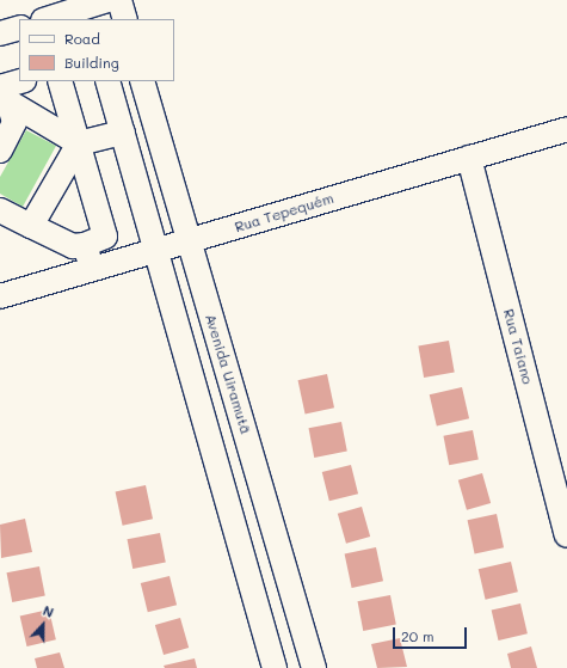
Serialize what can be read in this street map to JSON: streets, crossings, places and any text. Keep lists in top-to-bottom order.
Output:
{
  "streets": {
    "street": ["Rua Tepequém", "Rua Taiano", "Avenida Uiramutã"]
  },
  "crossings": [
    ["Rua Tepequém", "Rua Taiano"],
    ["Rua Tepequém", "Avenida Uiramutã"]
  ],
  "legend": ["Road", "Building"],
  "scale_bar": "20 m",
  "north": "top"
}
